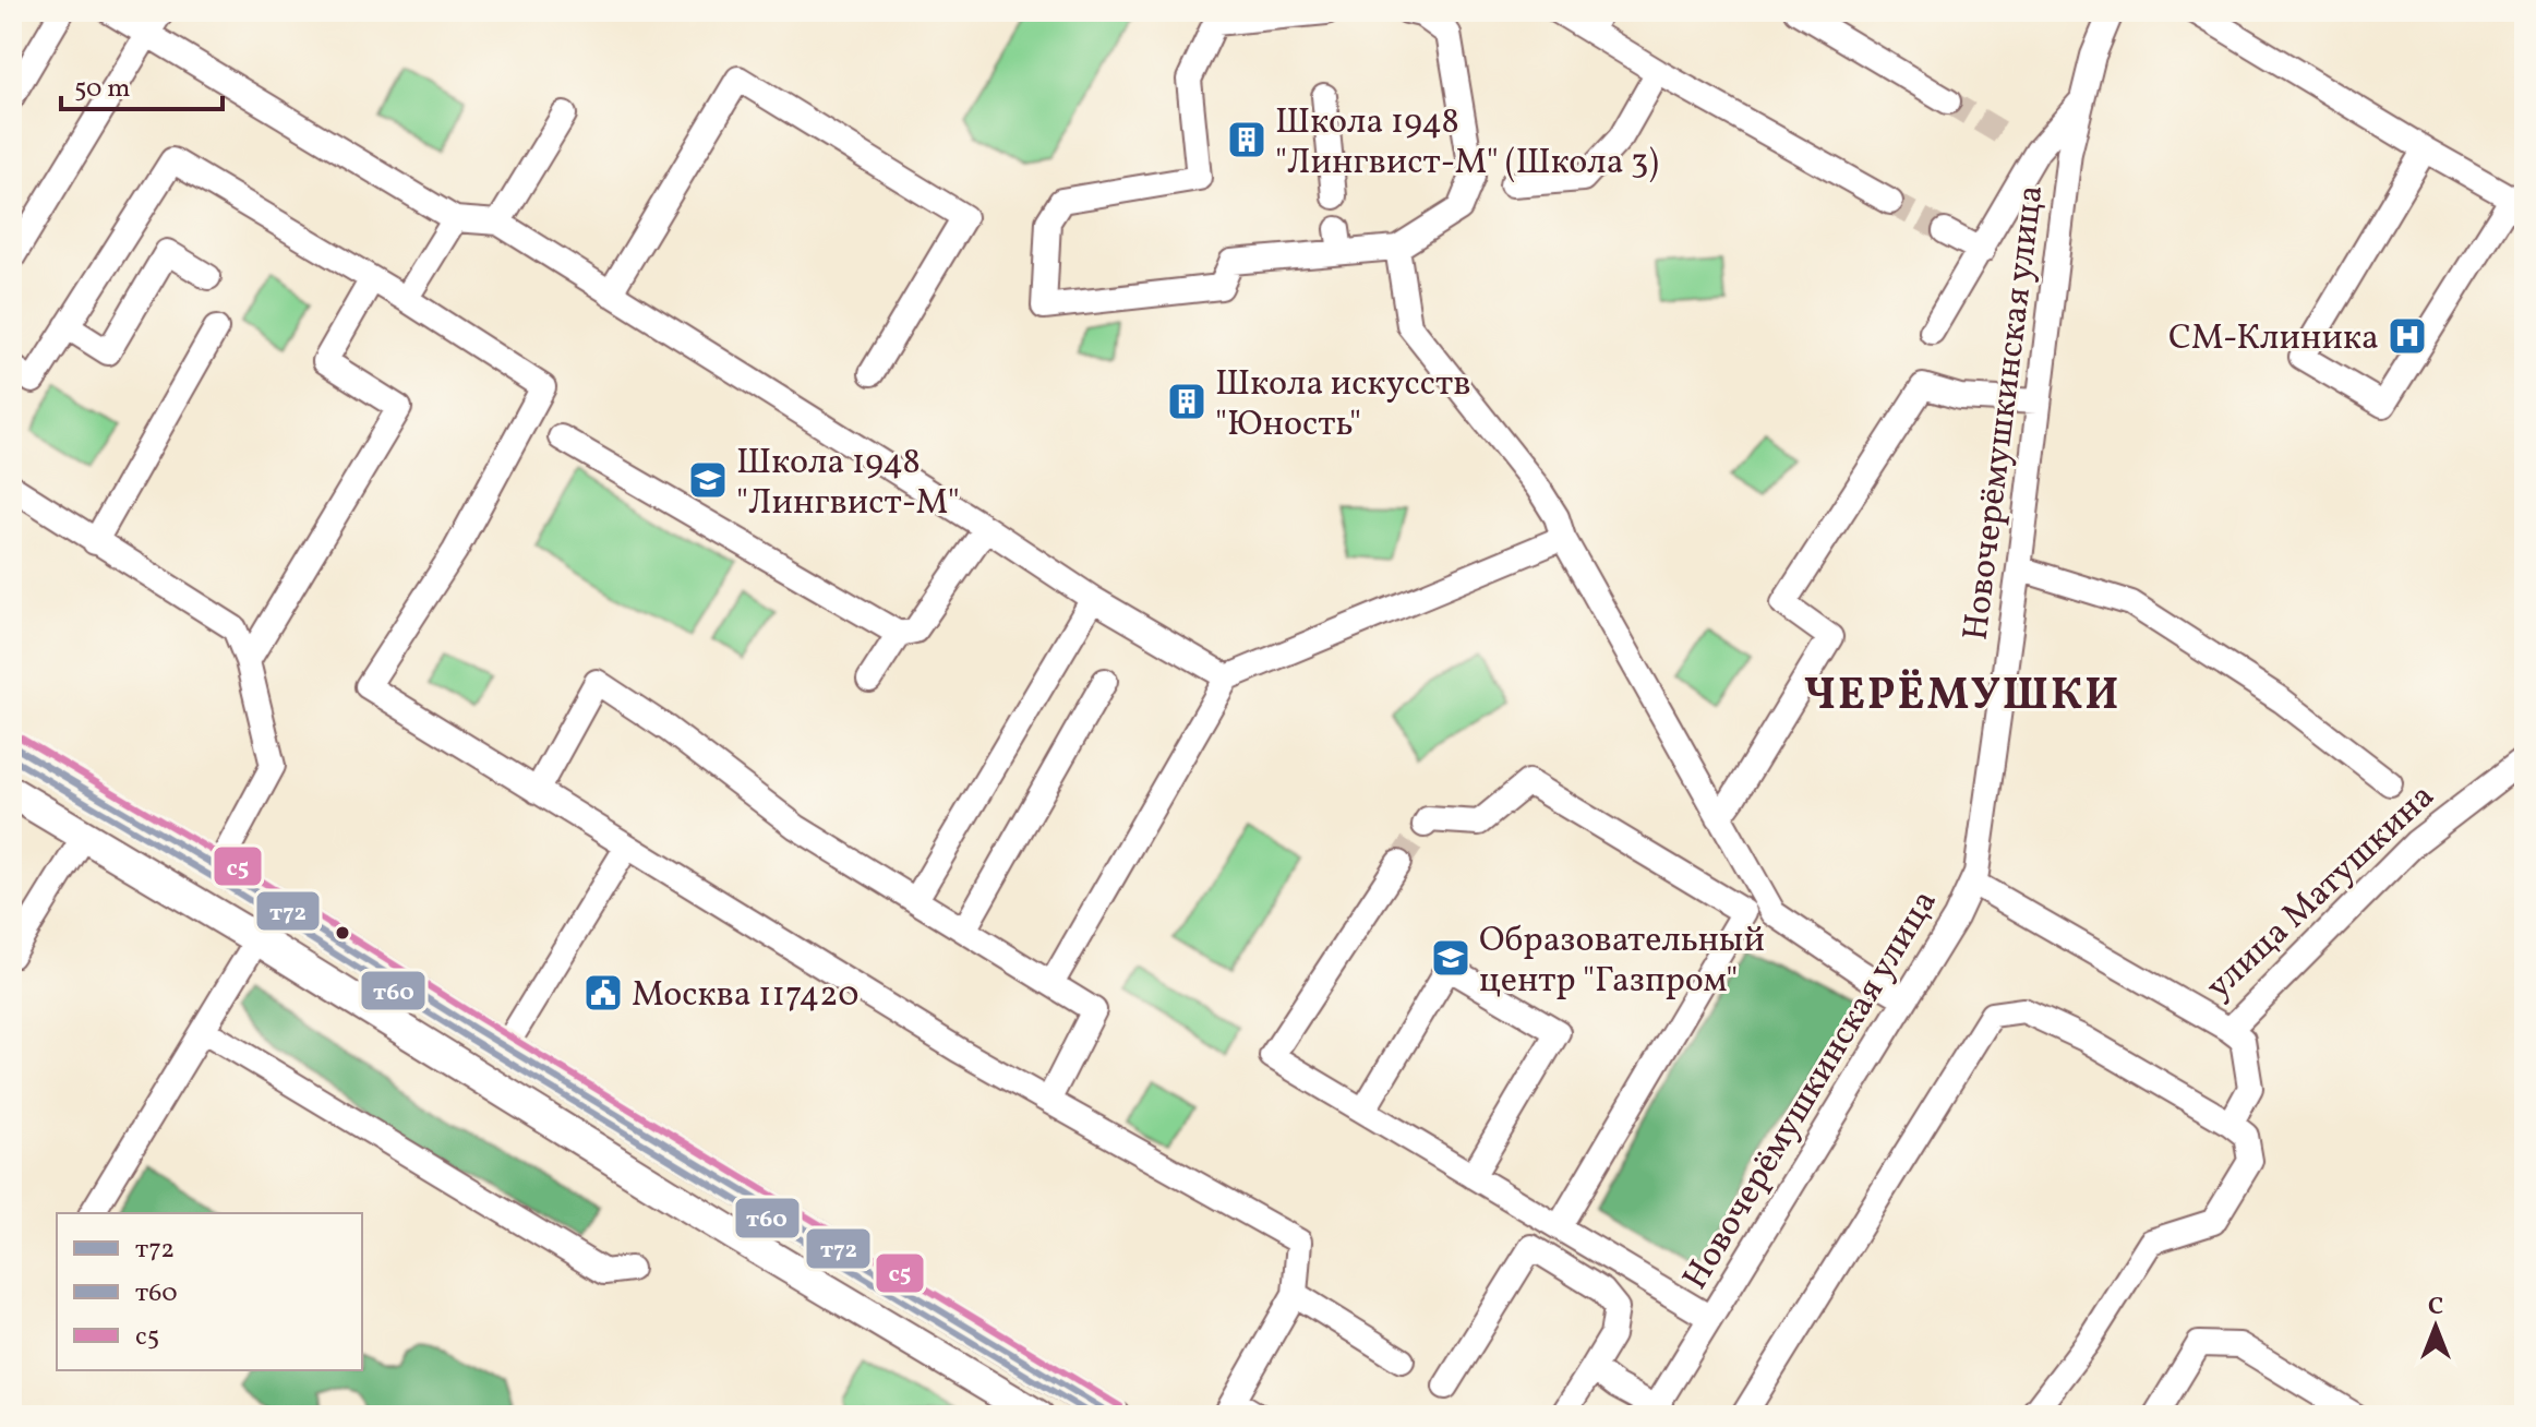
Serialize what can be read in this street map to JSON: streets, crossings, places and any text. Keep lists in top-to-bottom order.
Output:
{
  "streets": {
    "street": ["Новочерёмушкинская улица", "улица Матушкина"]
  },
  "crossings": [
    ["Новочерёмушкинская улица", "улица Матушкина"]
  ],
  "districts": ["ЧЕРЁМУШКИ"],
  "places": {
    "building": ["Школа 1948 \"Лингвист-М\" (Школа 3)", "Школа искусств \"Юность\""],
    "hospital": ["СМ-Клиника"],
    "school or university": ["Школа 1948 \"Лингвист-М\"", "Образовательный центр \"Газпром\""],
    "public building": ["Москва 117420"]
  },
  "lines": ["transit line с5", "transit line т72", "transit line т60"],
  "legend": ["т72", "т60", "с5"],
  "scale_bar": "50 m",
  "north": "top"
}
